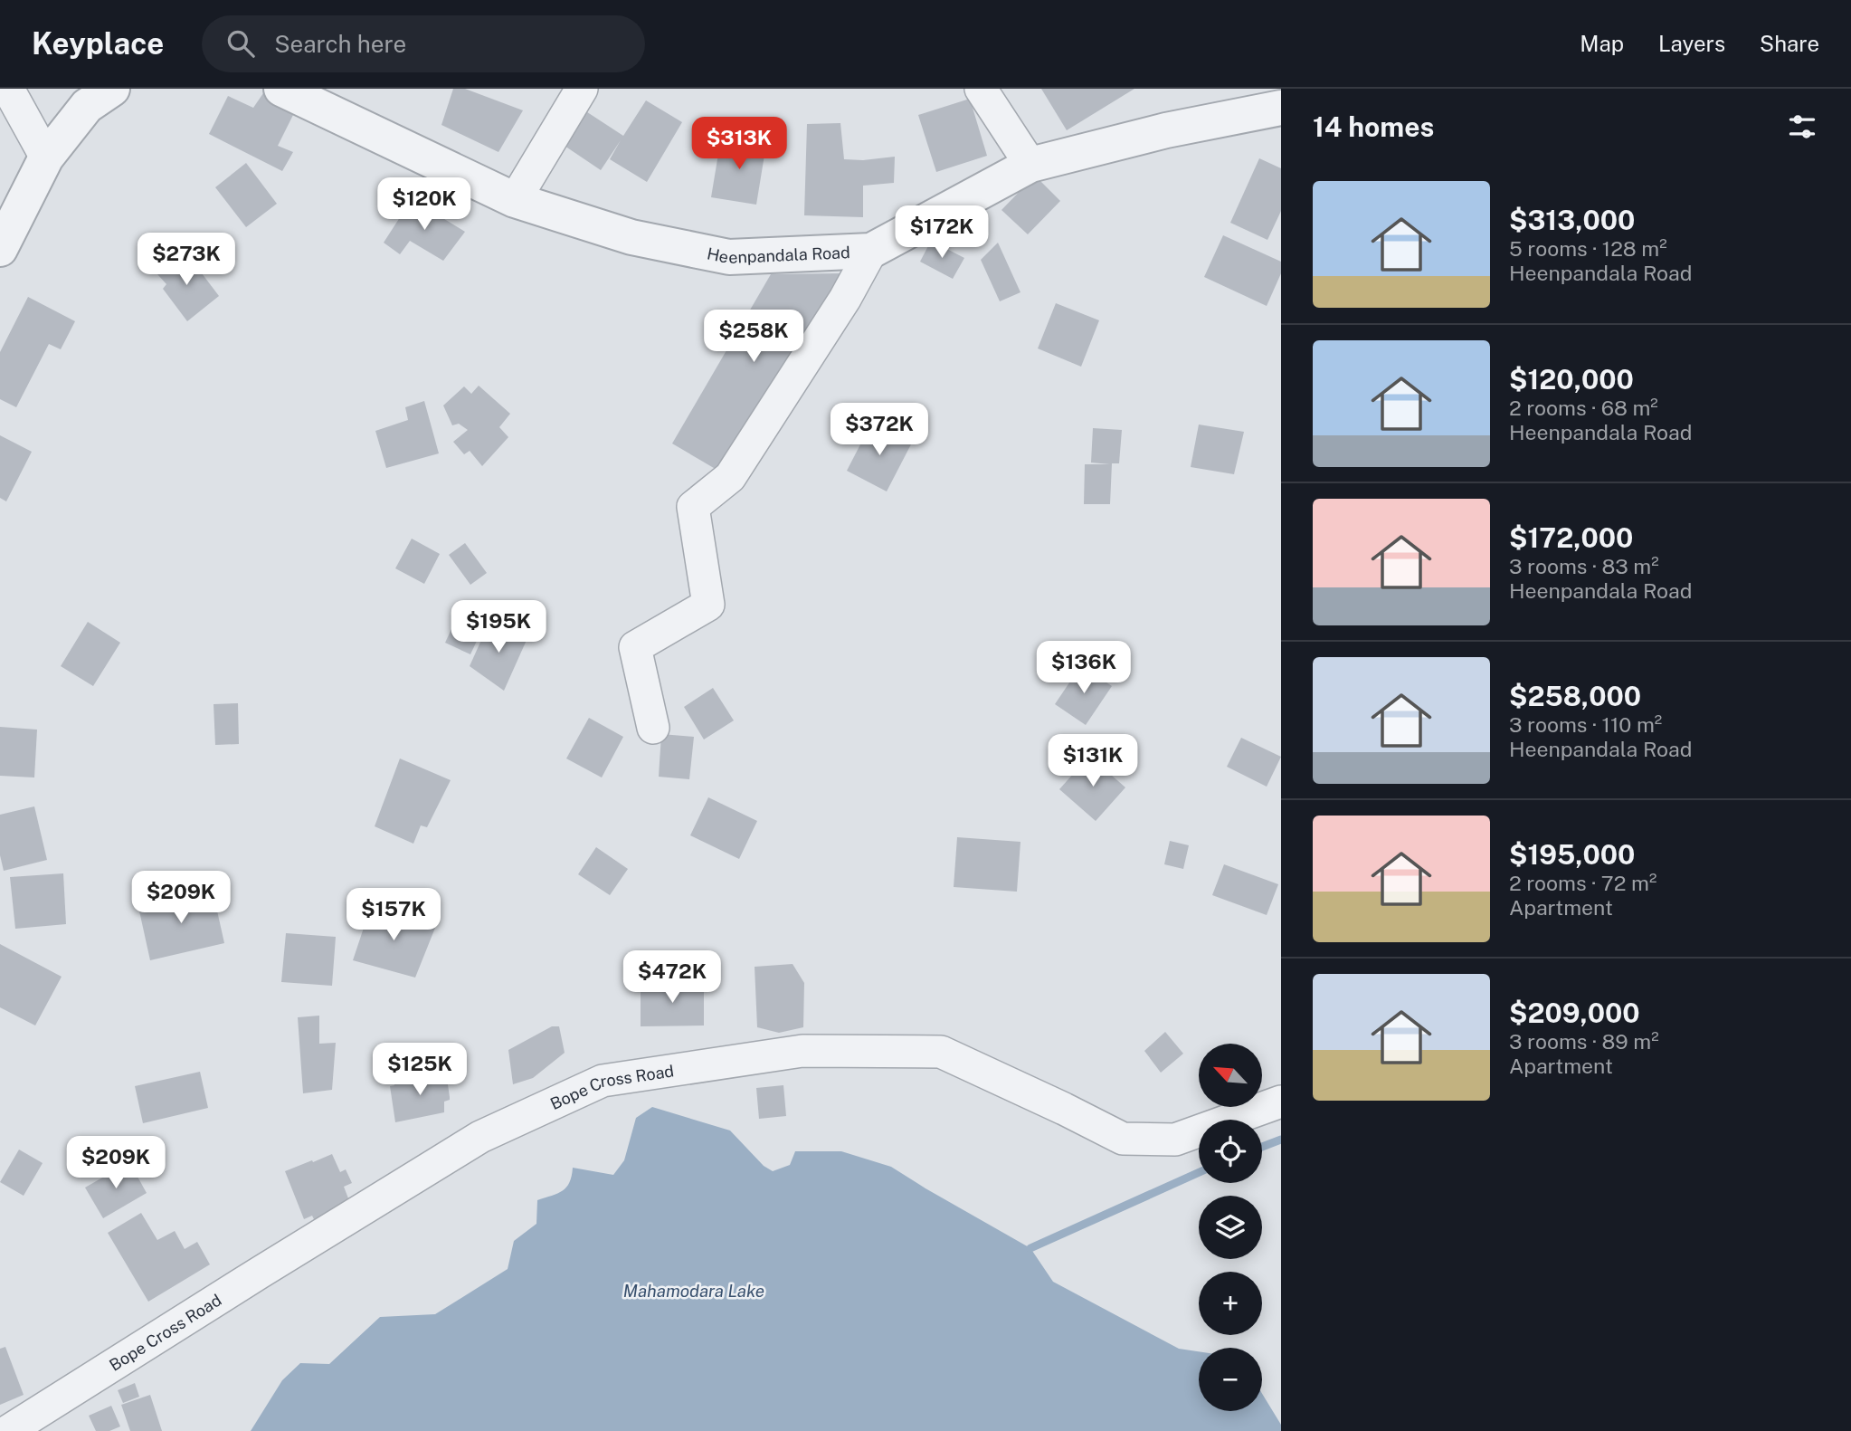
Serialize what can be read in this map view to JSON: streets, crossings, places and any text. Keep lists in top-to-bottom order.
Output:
{
  "streets": {
    "street": ["Heenpandala Road", "Bope Cross Road"]
  },
  "water": ["Mahamodara Lake"],
  "north": "top left",
  "page": {
    "header": "Keyplace",
    "search": "Search here",
    "nav": ["Map", "Layers", "Share"],
    "heading": "14 homes",
    "price": [
      "$313K",
      "$120K",
      "$172K",
      "$273K",
      "$258K",
      "$372K",
      "$195K",
      "$136K",
      "$131K",
      "$209K",
      "$157K",
      "$472K",
      "$125K",
      "$209K"
    ],
    "list": [
      {
        "name": "$313,000",
        "note": "5 rooms · 128 m² · Heenpandala Road"
      },
      {
        "name": "$120,000",
        "note": "2 rooms · 68 m² · Heenpandala Road"
      },
      {
        "name": "$172,000",
        "note": "3 rooms · 83 m² · Heenpandala Road"
      },
      {
        "name": "$258,000",
        "note": "3 rooms · 110 m² · Heenpandala Road"
      },
      {
        "name": "$195,000",
        "note": "2 rooms · 72 m² · Apartment"
      },
      {
        "name": "$209,000",
        "note": "3 rooms · 89 m² · Apartment"
      }
    ],
    "map_buttons": ["+", "−"]
  }
}
